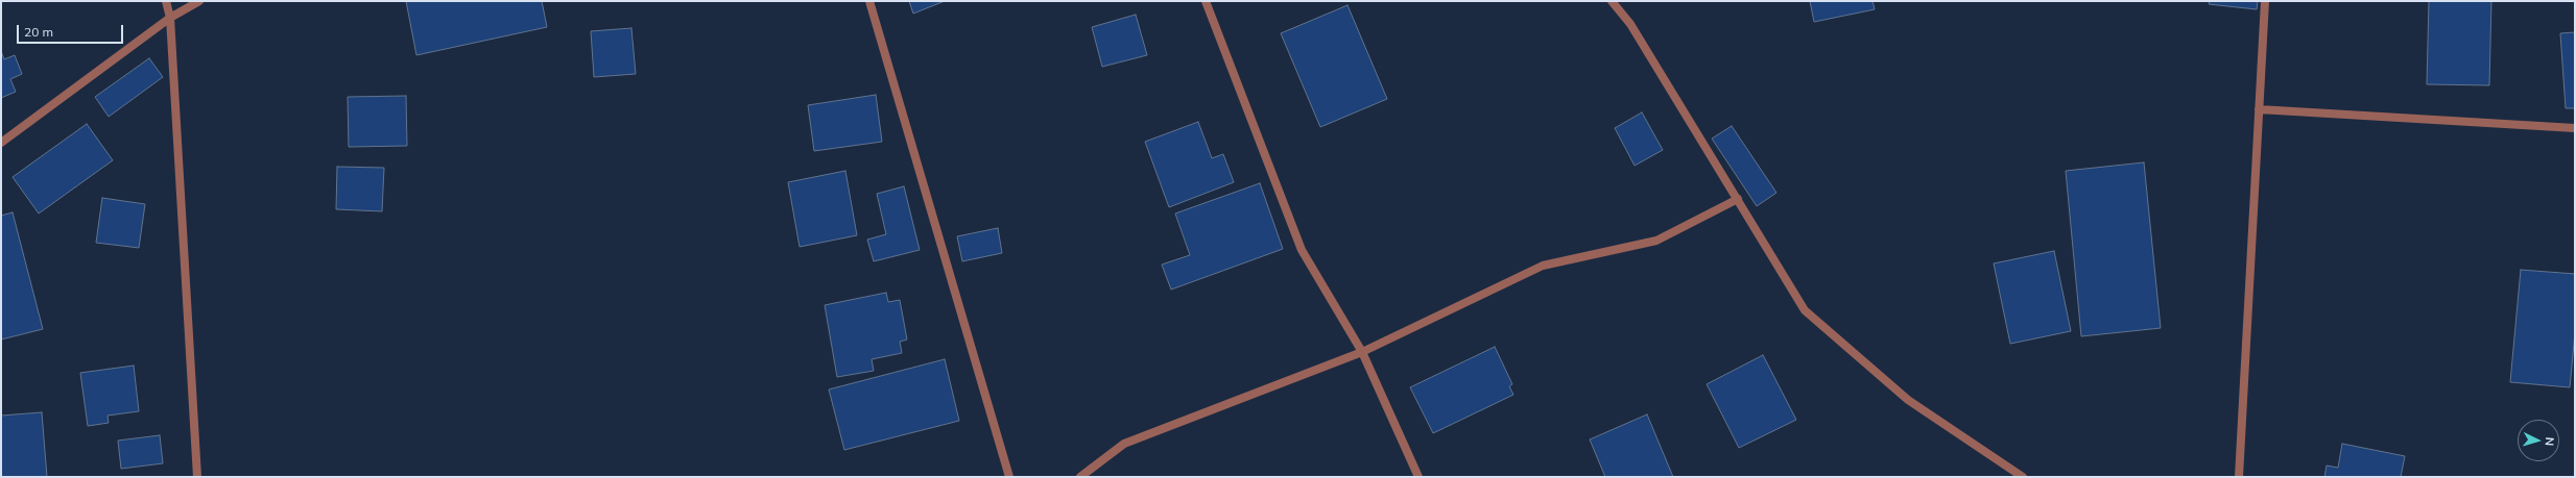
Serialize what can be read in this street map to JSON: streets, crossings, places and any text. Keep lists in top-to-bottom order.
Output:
{
  "scale_bar": "20 m",
  "north": "right"
}
